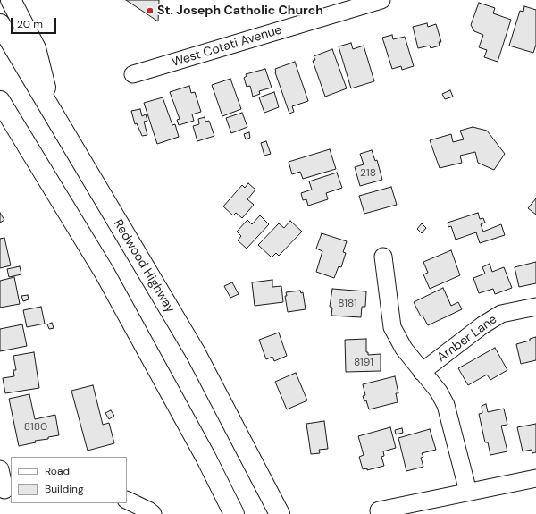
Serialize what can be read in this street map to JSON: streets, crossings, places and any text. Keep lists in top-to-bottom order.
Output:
{
  "streets": {
    "highway": ["Redwood Highway"],
    "street": ["West Cotati Avenue", "Amber Lane"]
  },
  "places": ["St. Joseph Catholic Church"],
  "house_numbers": [
    "218",
    "8181",
    "8191",
    "8180"
  ],
  "legend": ["Road", "Building"],
  "scale_bar": "20 m"
}
